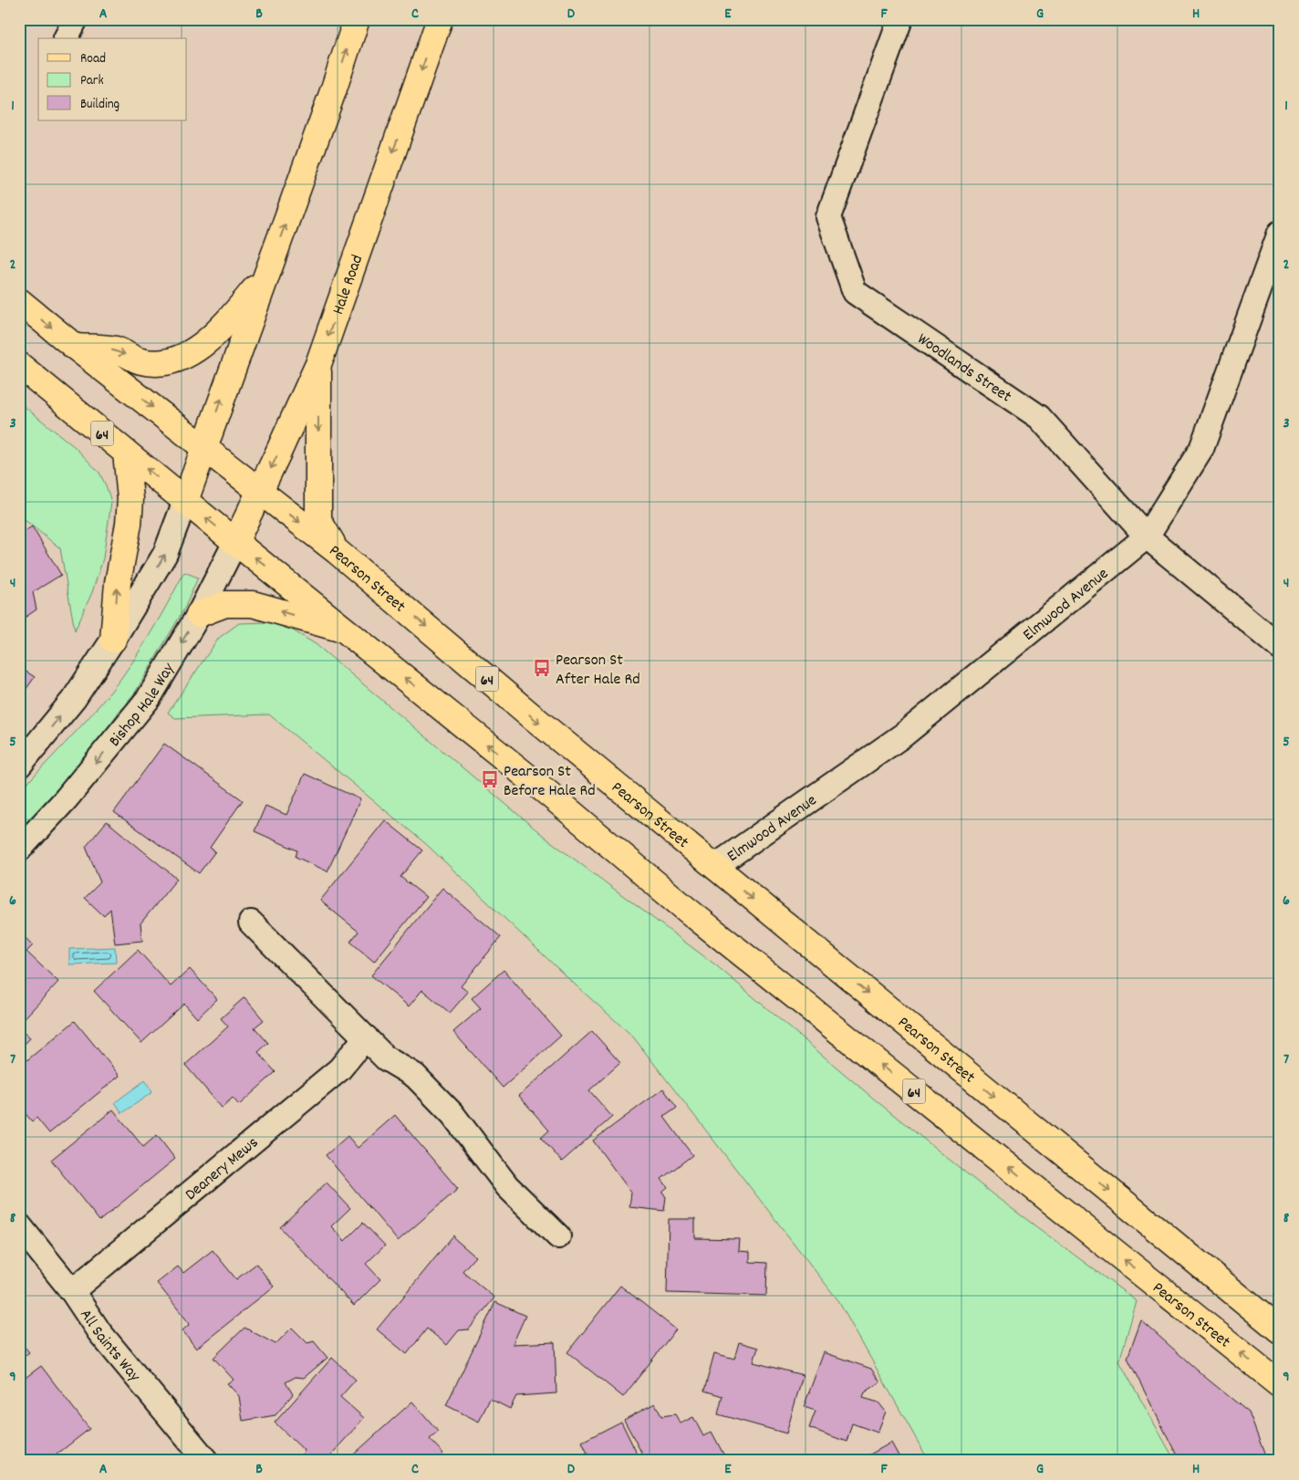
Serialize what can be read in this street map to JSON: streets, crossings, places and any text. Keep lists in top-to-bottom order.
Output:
{
  "streets": {
    "main road": ["Hale Road", "64", "Pearson Street"],
    "street": [
      "Woodlands Street",
      "Elmwood Avenue",
      "Bishop Hale Way",
      "Deanery Mews",
      "All Saints Way"
    ]
  },
  "crossings": [
    ["Hale Road", "Pearson Street"],
    ["Hale Road", "Bishop Hale Way"],
    ["Woodlands Street", "Elmwood Avenue"],
    ["Pearson Street", "Elmwood Avenue"],
    ["Pearson Street", "Bishop Hale Way"],
    ["Deanery Mews", "All Saints Way"]
  ],
  "places": {
    "bus stop": ["Pearson St After Hale Rd", "Pearson St Before Hale Rd"]
  },
  "legend": ["Road", "Park", "Building"],
  "grid": {
    "columns": [
      "A",
      "B",
      "C",
      "D",
      "E",
      "F",
      "G",
      "H"
    ],
    "rows": [
      "1",
      "2",
      "3",
      "4",
      "5",
      "6",
      "7",
      "8",
      "9"
    ]
  }
}
